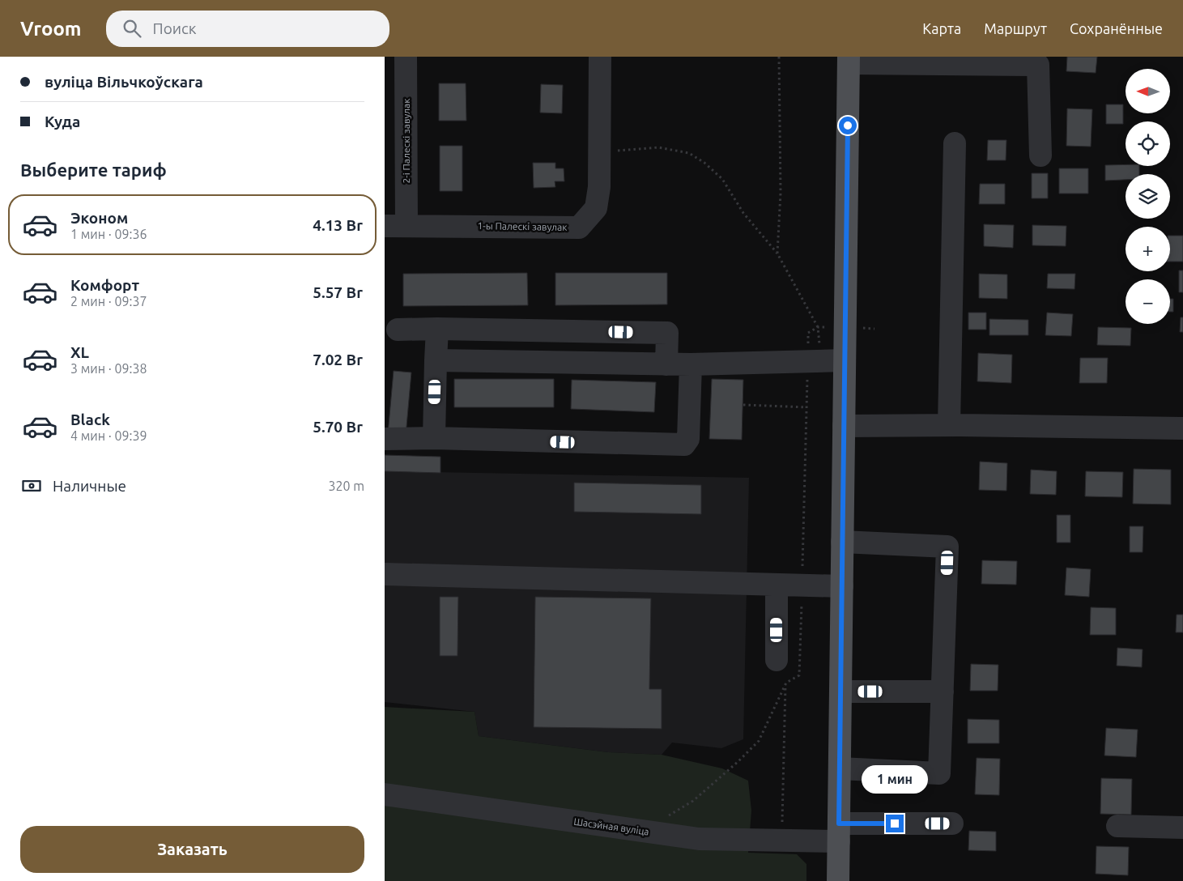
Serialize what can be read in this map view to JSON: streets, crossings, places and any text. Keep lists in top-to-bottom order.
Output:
{
  "streets": {
    "street": ["2-і Палескі завулак", "1-ы Палескі завулак", "Шасэйная вуліца"]
  },
  "crossings": [
    ["2-і Палескі завулак", "1-ы Палескі завулак"]
  ],
  "north": "left",
  "page": {
    "header": "Vroom",
    "search": "Поиск",
    "nav": ["Карта", "Маршрут", "Сохранённые"],
    "banner": ["вуліца Вільчкоўскага", "Куда"],
    "map_buttons": ["+", "−"],
    "heading": "Выберите тариф",
    "list": [
      {
        "name": "Эконом",
        "note": "1 мин · 09:36",
        "value": "4.13 Br"
      },
      {
        "name": "Комфорт",
        "note": "2 мин · 09:37",
        "value": "5.57 Br"
      },
      {
        "name": "XL",
        "note": "3 мин · 09:38",
        "value": "7.02 Br"
      },
      {
        "name": "Black",
        "note": "4 мин · 09:39",
        "value": "5.70 Br"
      }
    ],
    "pay": ["Наличные", "320 m"],
    "bubble": "1 мин",
    "buttons": "Заказать"
  }
}
